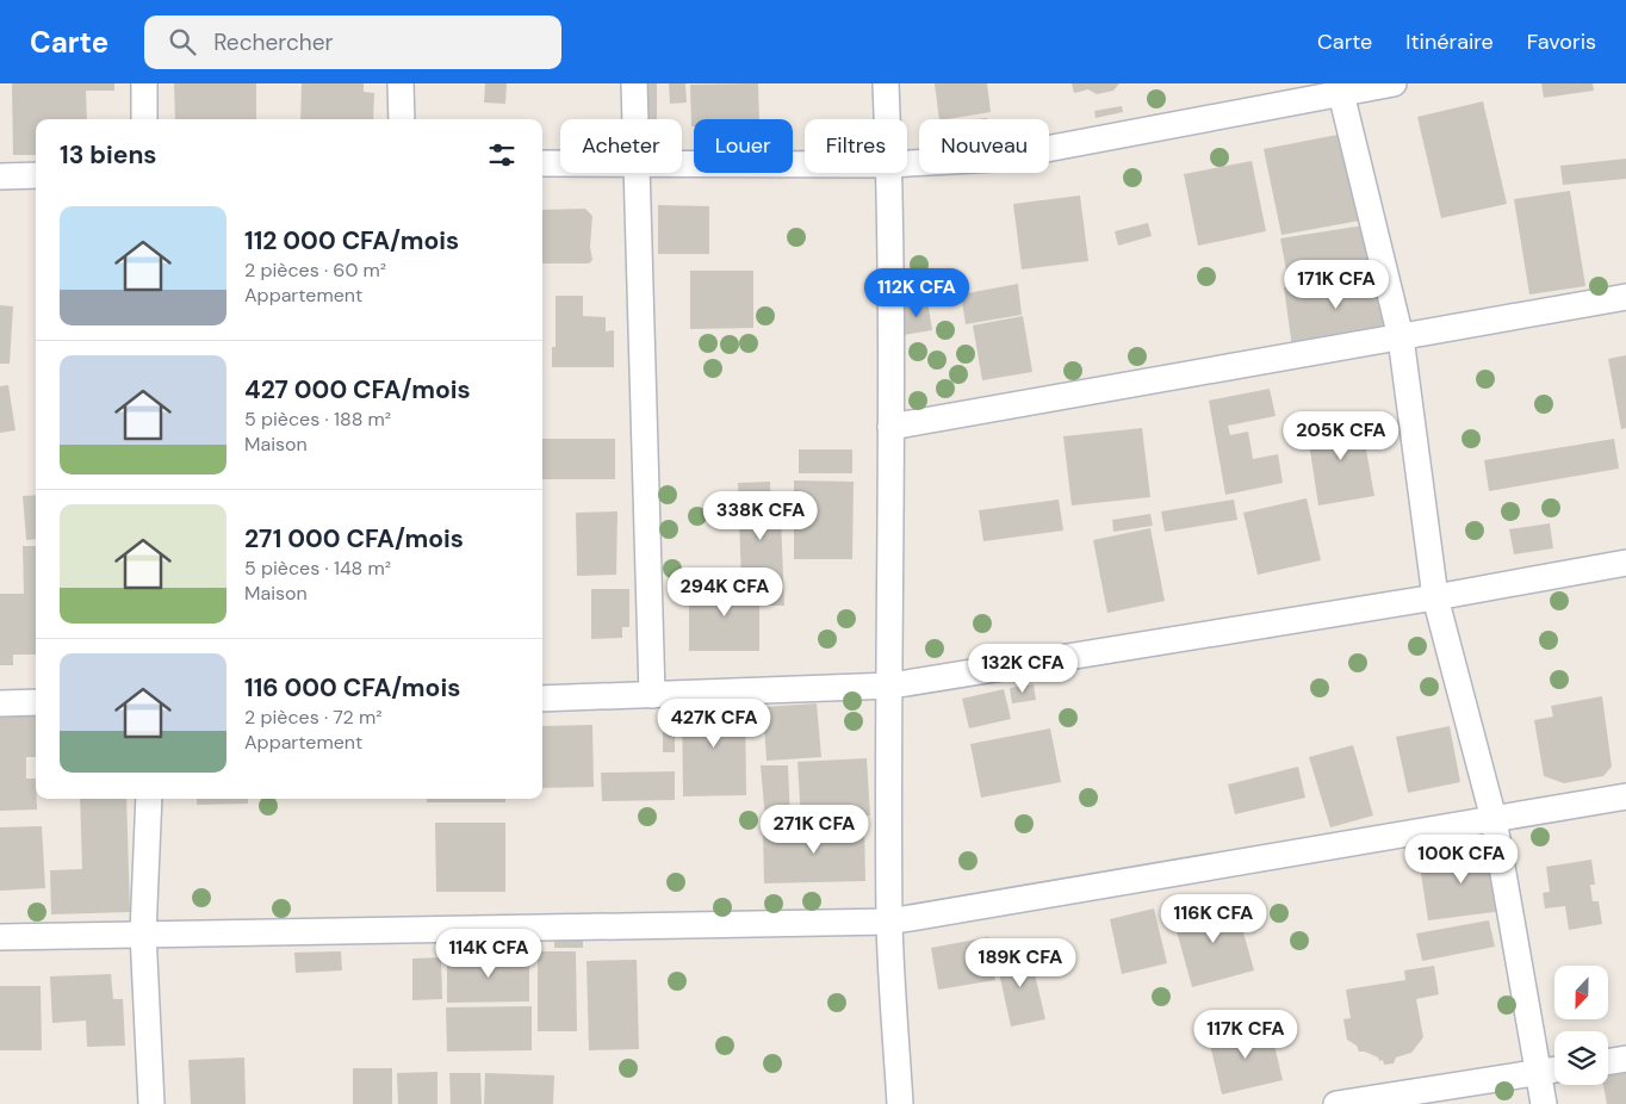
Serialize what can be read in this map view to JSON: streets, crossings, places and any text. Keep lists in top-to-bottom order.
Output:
{
  "north": "bottom",
  "page": {
    "header": "Carte",
    "search": "Rechercher",
    "nav": ["Carte", "Itinéraire", "Favoris"],
    "chip": [
      "Acheter",
      "Louer",
      "Filtres",
      "Nouveau"
    ],
    "heading": "13 biens",
    "list": [
      {
        "name": "112 000 CFA/mois",
        "note": "2 pièces · 60 m² · Appartement"
      },
      {
        "name": "427 000 CFA/mois",
        "note": "5 pièces · 188 m² · Maison"
      },
      {
        "name": "271 000 CFA/mois",
        "note": "5 pièces · 148 m² · Maison"
      },
      {
        "name": "116 000 CFA/mois",
        "note": "2 pièces · 72 m² · Appartement"
      }
    ],
    "price": [
      "171K CFA",
      "112K CFA",
      "205K CFA",
      "338K CFA",
      "294K CFA",
      "132K CFA",
      "427K CFA",
      "271K CFA",
      "100K CFA",
      "116K CFA",
      "114K CFA",
      "189K CFA",
      "117K CFA"
    ]
  }
}
